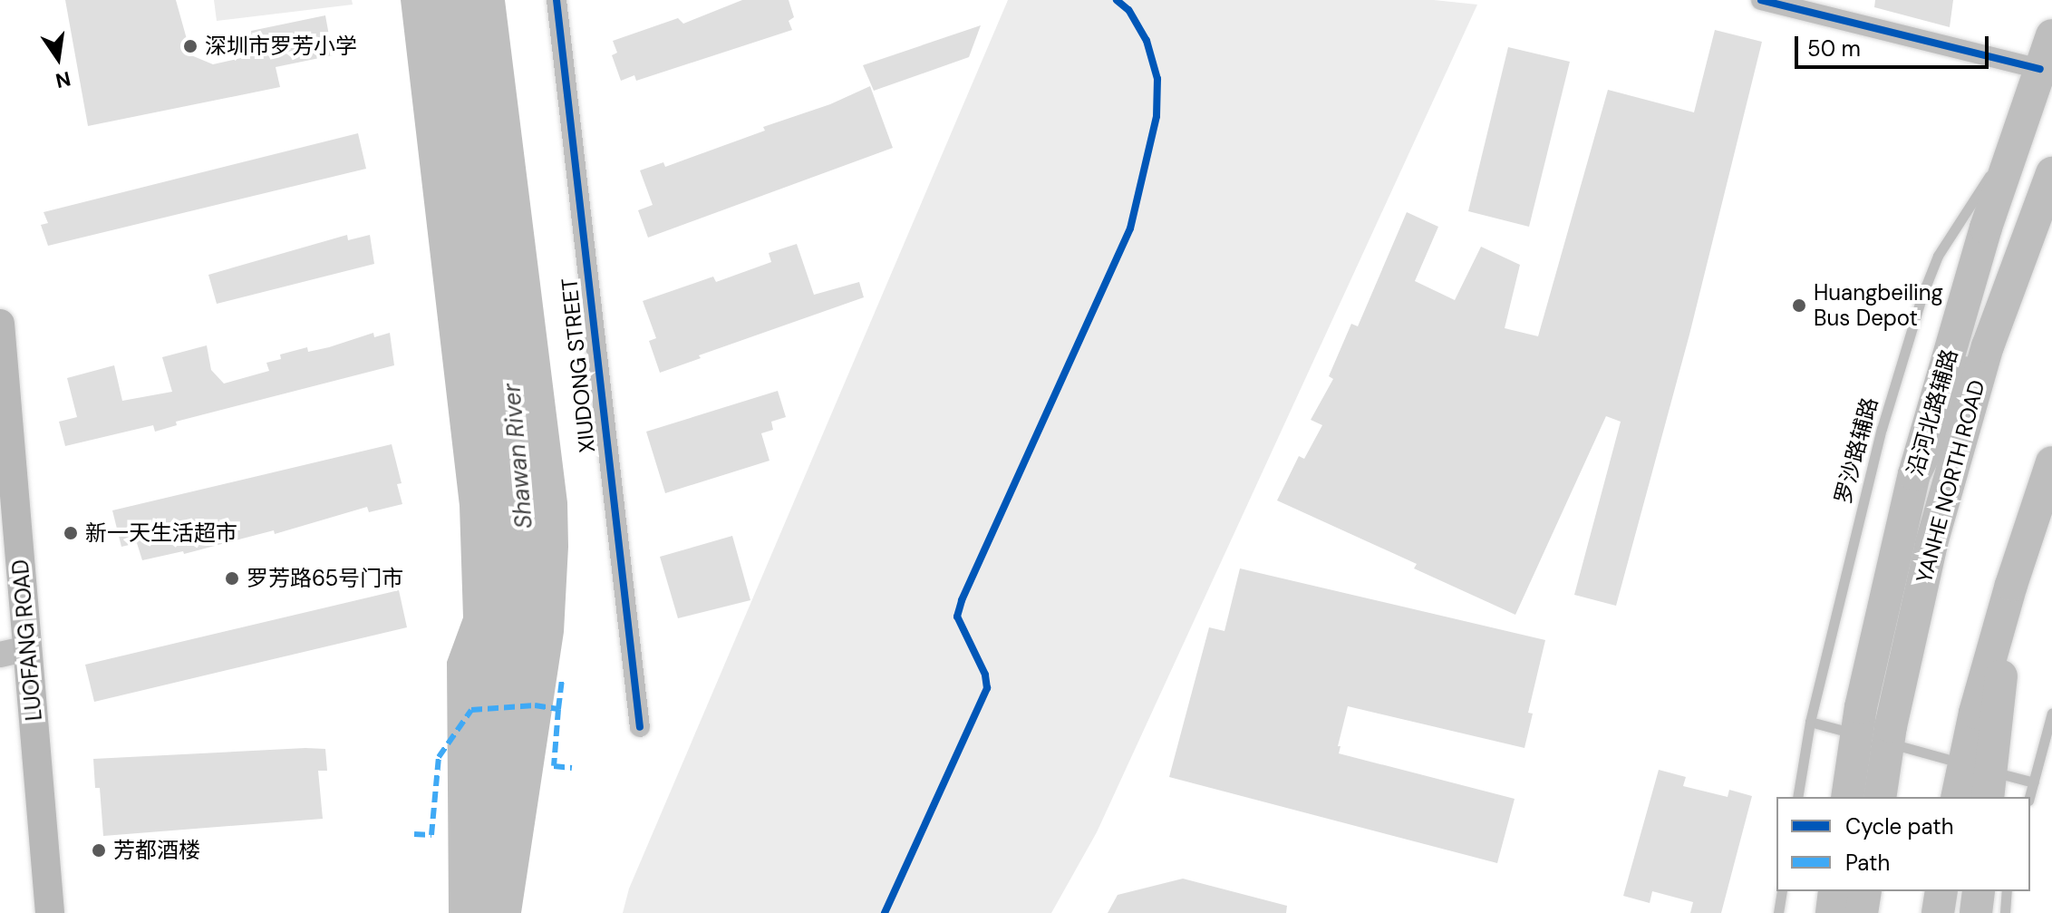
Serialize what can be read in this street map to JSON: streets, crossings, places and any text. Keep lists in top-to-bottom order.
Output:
{
  "streets": {
    "main road": ["沿河北路辅路", "YANHE NORTH ROAD", "LUOFANG ROAD"],
    "street": ["XIUDONG STREET"],
    "lane": ["罗沙路辅路"]
  },
  "crossings": [
    ["沿河北路辅路", "罗沙路辅路"]
  ],
  "water": ["Shawan River"],
  "places": [
    "深圳市罗芳小学",
    "Huangbeiling Bus Depot",
    "新一天生活超市",
    "罗芳路65号门市",
    "芳都酒楼"
  ],
  "legend": ["Cycle path", "Path"],
  "scale_bar": "50 m",
  "north": "bottom"
}
